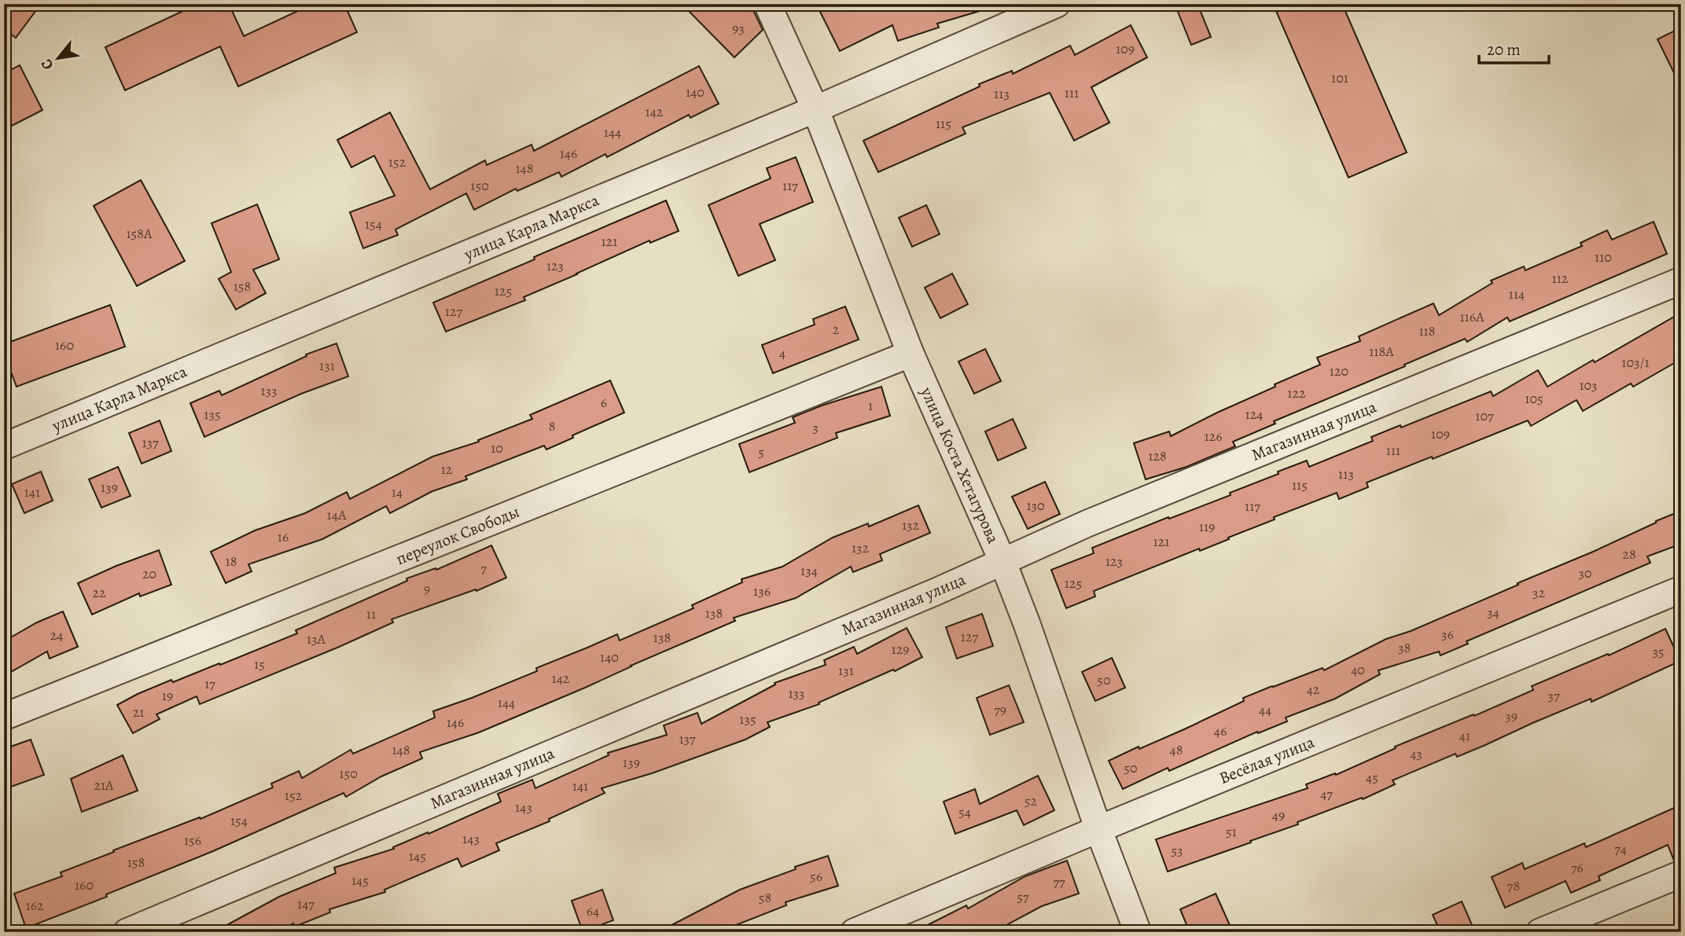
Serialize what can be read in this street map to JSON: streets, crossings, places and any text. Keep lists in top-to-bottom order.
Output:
{
  "streets": {
    "street": [
      "улица Карла Маркса",
      "Магазинная улица",
      "улица Коста Хетагурова",
      "переулок Свободы",
      "Весёлая улица"
    ]
  },
  "crossings": [
    ["улица Карла Маркса", "улица Коста Хетагурова"],
    ["Магазинная улица", "улица Коста Хетагурова"],
    ["улица Коста Хетагурова", "переулок Свободы"],
    ["улица Коста Хетагурова", "Весёлая улица"]
  ],
  "house_numbers": [
    "93",
    "109",
    "101",
    "140",
    "111",
    "113",
    "142",
    "115",
    "144",
    "146",
    "152",
    "148",
    "150",
    "117",
    "154",
    "158А",
    "121",
    "110",
    "123",
    "112",
    "158",
    "125",
    "114",
    "127",
    "116А",
    "2",
    "118",
    "160",
    "118А",
    "4",
    "103/1",
    "131",
    "120",
    "103",
    "133",
    "122",
    "105",
    "6",
    "1",
    "135",
    "124",
    "107",
    "8",
    "3",
    "109",
    "126",
    "137",
    "10",
    "111",
    "5",
    "128",
    "12",
    "113",
    "115",
    "139",
    "141",
    "14",
    "130",
    "117",
    "14А",
    "132",
    "119",
    "16",
    "121",
    "132",
    "28",
    "18",
    "123",
    "7",
    "134",
    "30",
    "20",
    "125",
    "9",
    "136",
    "22",
    "32",
    "34",
    "138",
    "11",
    "36",
    "24",
    "127",
    "138",
    "13А",
    "38",
    "129",
    "35",
    "140",
    "15",
    "40",
    "131",
    "142",
    "50",
    "17",
    "42",
    "133",
    "19",
    "37",
    "144",
    "79",
    "44",
    "21",
    "39",
    "135",
    "146",
    "46",
    "41",
    "137",
    "148",
    "48",
    "43",
    "139",
    "50",
    "150",
    "45",
    "21А",
    "141",
    "47",
    "152",
    "52",
    "143",
    "54",
    "49",
    "154",
    "51",
    "143",
    "156",
    "74",
    "53",
    "145",
    "158",
    "76",
    "56",
    "145",
    "77",
    "160",
    "78",
    "57",
    "58",
    "147",
    "162",
    "64"
  ],
  "scale_bar": "20 m",
  "north": "bottom left"
}
